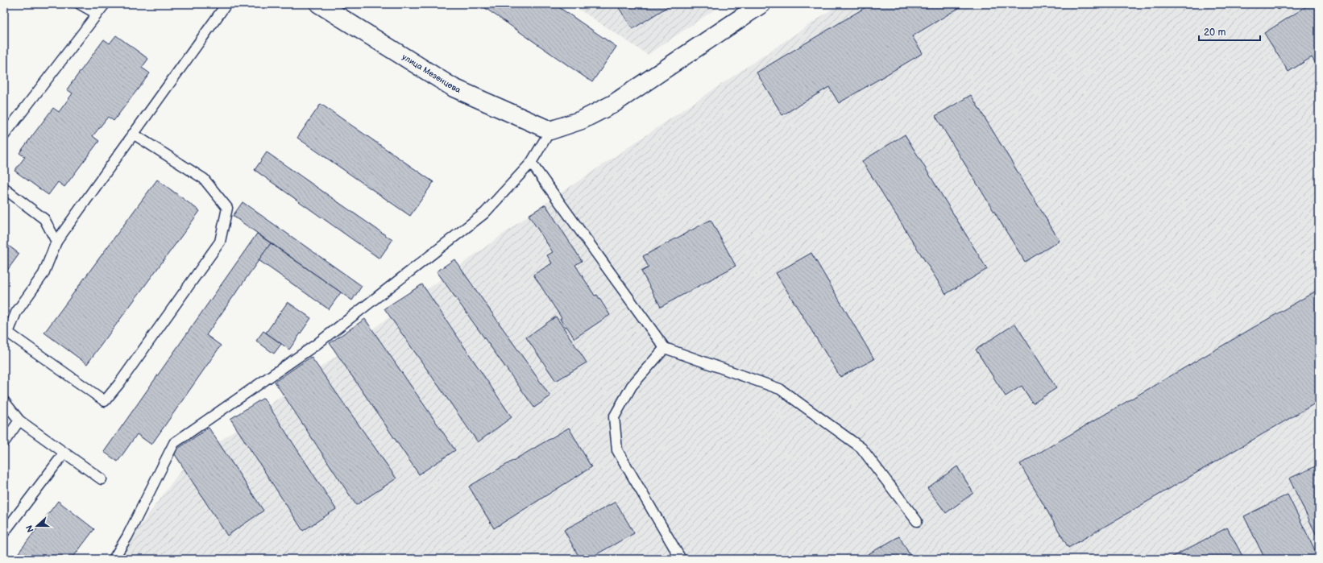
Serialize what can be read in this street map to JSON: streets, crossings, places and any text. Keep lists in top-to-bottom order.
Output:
{
  "streets": {
    "main road": ["улица Мезенцева"]
  },
  "scale_bar": "20 m",
  "north": "left"
}
